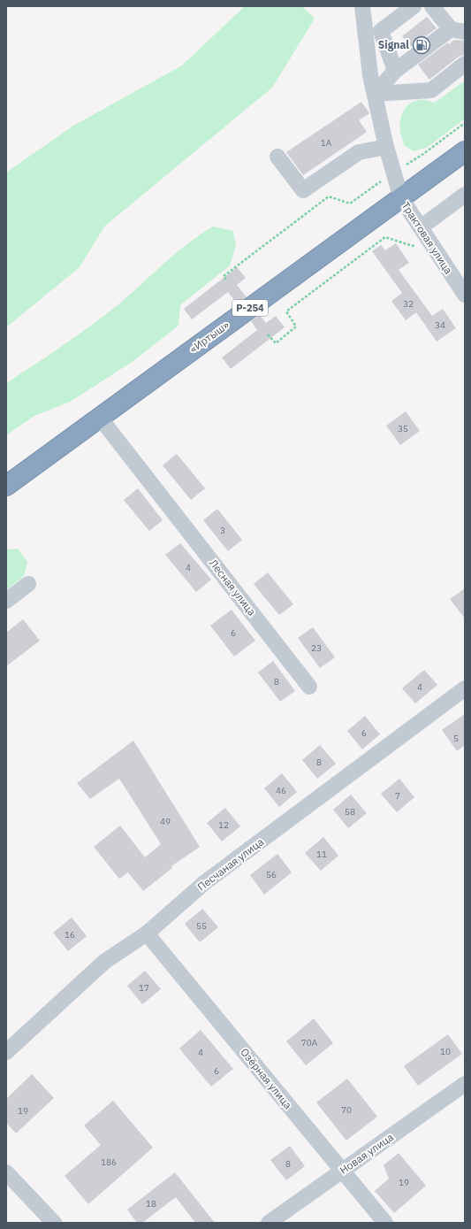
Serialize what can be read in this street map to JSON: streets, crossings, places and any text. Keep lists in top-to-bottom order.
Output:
{
  "streets": {
    "highway": ["Р-254", "«Иртыш»"],
    "street": [
      "Трактовая улица",
      "Лесная улица",
      "Песчаная улица",
      "Озёрная улица",
      "Новая улица"
    ]
  },
  "crossings": [
    ["Трактовая улица", "«Иртыш»"],
    ["«Иртыш»", "Лесная улица"],
    ["Песчаная улица", "Озёрная улица"],
    ["Озёрная улица", "Новая улица"]
  ],
  "places": {
    "fuel station": ["Signal"]
  },
  "house_numbers": [
    "1А",
    "32",
    "34",
    "35",
    "3",
    "4",
    "6",
    "23",
    "8",
    "4",
    "6",
    "5",
    "8",
    "46",
    "7",
    "58",
    "49",
    "12",
    "11",
    "56",
    "55",
    "16",
    "17",
    "70А",
    "10",
    "4",
    "6",
    "70",
    "19",
    "186",
    "8",
    "19",
    "18"
  ]
}
